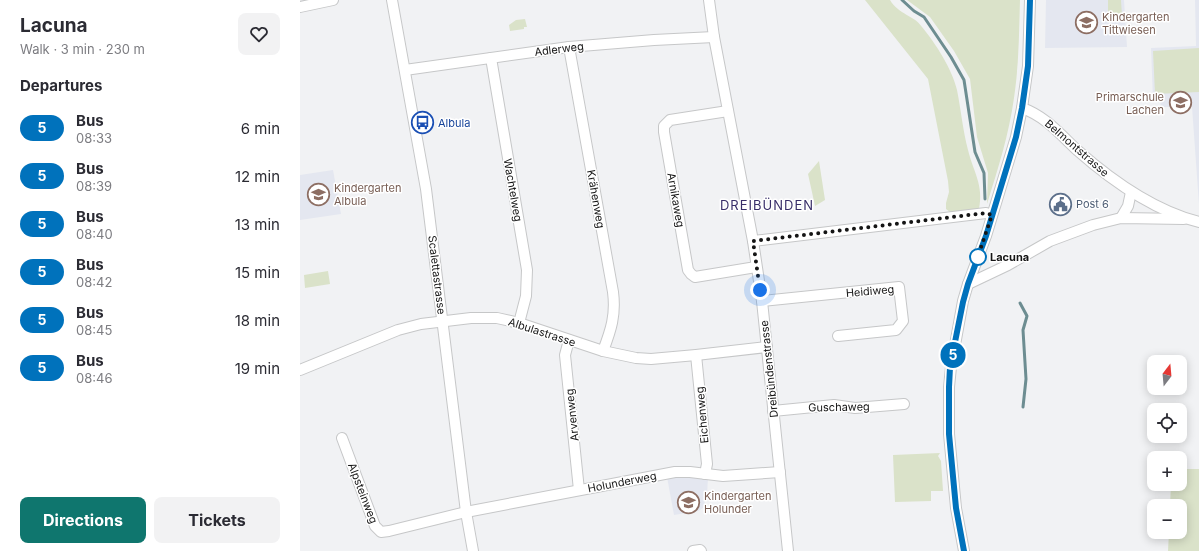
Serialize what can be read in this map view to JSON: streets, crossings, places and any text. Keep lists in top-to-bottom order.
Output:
{
  "streets": {
    "street": [
      "Adlerweg",
      "Belmontstrasse",
      "Wachtelweg",
      "Krähenweg",
      "Arnikaweg",
      "Scalettastrasse",
      "Heidiweg",
      "Albulastrasse",
      "Dreibündenstrasse",
      "Guschaweg",
      "Arvenweg",
      "Eichenweg",
      "Holunderweg",
      "Alpsteinweg"
    ]
  },
  "crossings": [
    ["Adlerweg", "Wachtelweg"],
    ["Adlerweg", "Krähenweg"],
    ["Adlerweg", "Scalettastrasse"],
    ["Adlerweg", "Dreibündenstrasse"],
    ["Wachtelweg", "Albulastrasse"],
    ["Krähenweg", "Albulastrasse"],
    ["Arnikaweg", "Dreibündenstrasse"],
    ["Scalettastrasse", "Albulastrasse"],
    ["Scalettastrasse", "Holunderweg"],
    ["Scalettastrasse", "Alpsteinweg"],
    ["Heidiweg", "Dreibündenstrasse"],
    ["Albulastrasse", "Dreibündenstrasse"],
    ["Albulastrasse", "Arvenweg"],
    ["Albulastrasse", "Eichenweg"],
    ["Dreibündenstrasse", "Guschaweg"],
    ["Dreibündenstrasse", "Holunderweg"],
    ["Arvenweg", "Holunderweg"],
    ["Eichenweg", "Holunderweg"],
    ["Holunderweg", "Alpsteinweg"]
  ],
  "districts": ["DREIBÜNDEN"],
  "places": {
    "school or university": [
      "Kindergarten Tittwiesen",
      "Primarschule Lachen",
      "Kindergarten Albula",
      "Kindergarten Holunder"
    ],
    "bus stop": ["Albula"],
    "public building": ["Post 6"],
    "other": ["Lacuna"]
  },
  "lines": ["bus line 5"],
  "north": "top",
  "page": {
    "heading": [
      ["Lacuna", "Walk · 3 min · 230 m"],
      "Departures"
    ],
    "on_map": "5",
    "list": [
      {
        "mark": "5",
        "name": "Bus",
        "note": "08:33",
        "value": "6 min"
      },
      {
        "mark": "5",
        "name": "Bus",
        "note": "08:39",
        "value": "12 min"
      },
      {
        "mark": "5",
        "name": "Bus",
        "note": "08:40",
        "value": "13 min"
      },
      {
        "mark": "5",
        "name": "Bus",
        "note": "08:42",
        "value": "15 min"
      },
      {
        "mark": "5",
        "name": "Bus",
        "note": "08:45",
        "value": "18 min"
      },
      {
        "mark": "5",
        "name": "Bus",
        "note": "08:46",
        "value": "19 min"
      }
    ],
    "map_buttons": ["+", "−"],
    "buttons": ["Directions", "Tickets"]
  }
}
